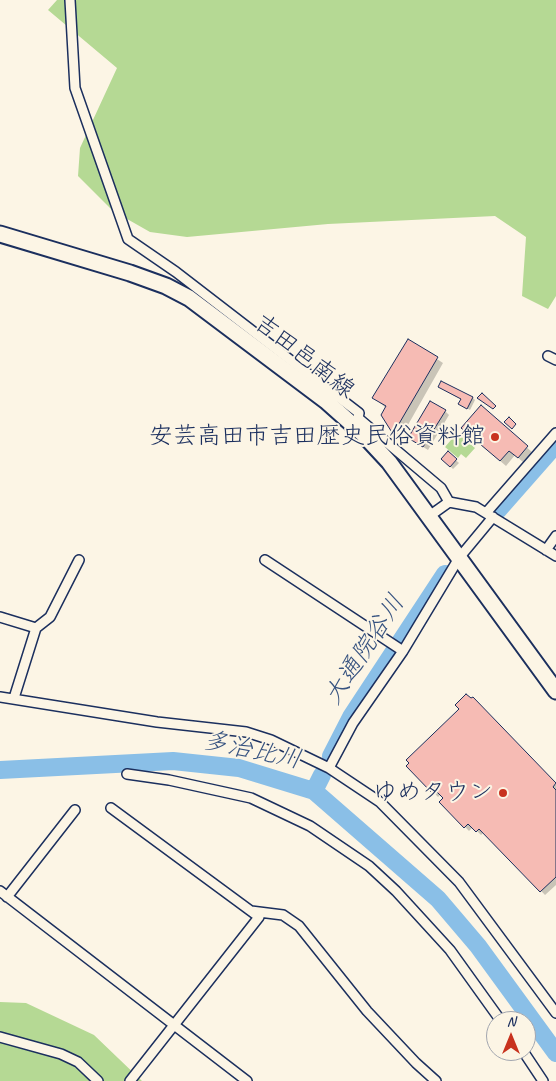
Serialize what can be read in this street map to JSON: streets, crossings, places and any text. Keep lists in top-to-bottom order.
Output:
{
  "streets": {
    "main road": ["吉田邑南線"]
  },
  "water": ["大通院谷川", "多治比川"],
  "places": ["安芸高田市吉田歴史民俗資料館", "ゆめタウン"],
  "north": "top"
}
